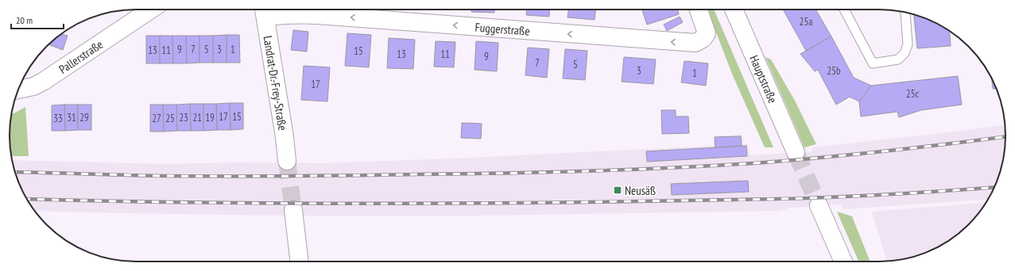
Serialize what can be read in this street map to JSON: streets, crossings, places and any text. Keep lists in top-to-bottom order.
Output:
{
  "streets": {
    "street": [
      "Fuggerstraße",
      "Pallerstraße",
      "Hauptstraße",
      "Landrat-Dr.-Frey-Straße"
    ]
  },
  "crossings": [
    ["Fuggerstraße", "Landrat-Dr.-Frey-Straße"]
  ],
  "one_way": ["Fuggerstraße"],
  "places": {
    "transit": ["Neusäß"]
  },
  "house_numbers": [
    "25a",
    "9",
    "7",
    "5",
    "3",
    "1",
    "13",
    "11",
    "15",
    "13",
    "11",
    "9",
    "7",
    "5",
    "3",
    "25b",
    "1",
    "17",
    "25c",
    "17",
    "15",
    "31",
    "29",
    "23",
    "21",
    "19",
    "33",
    "27",
    "25"
  ],
  "scale_bar": "20 m"
}
